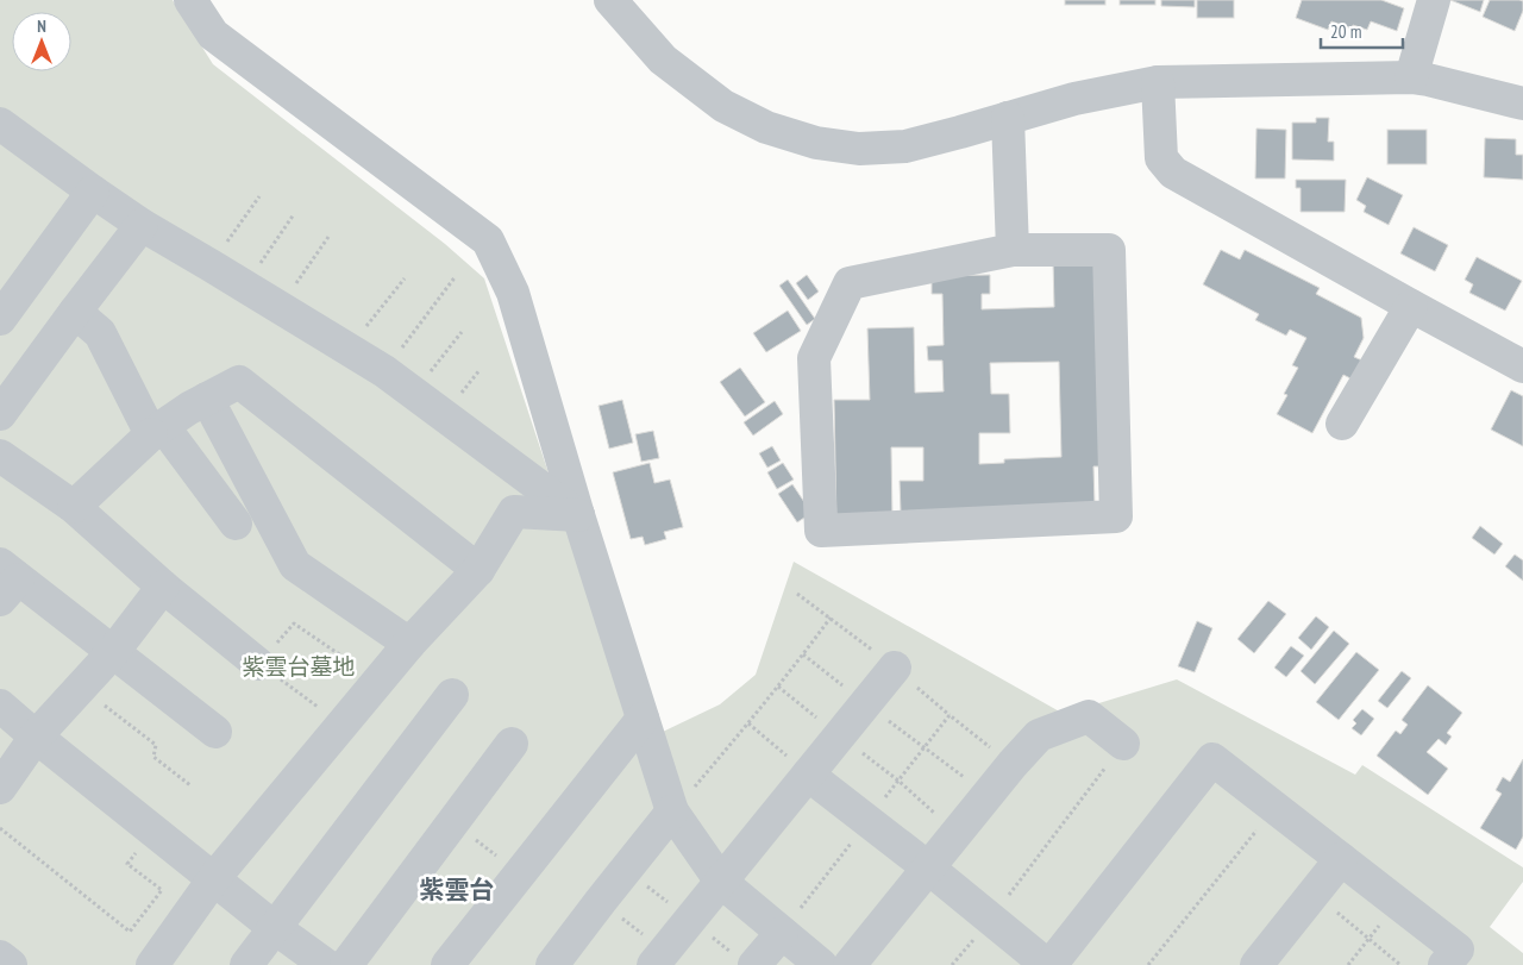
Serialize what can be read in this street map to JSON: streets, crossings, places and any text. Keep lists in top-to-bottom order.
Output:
{
  "districts": ["紫雲台"],
  "parks": ["紫雲台墓地"],
  "scale_bar": "20 m",
  "north": "top"
}
